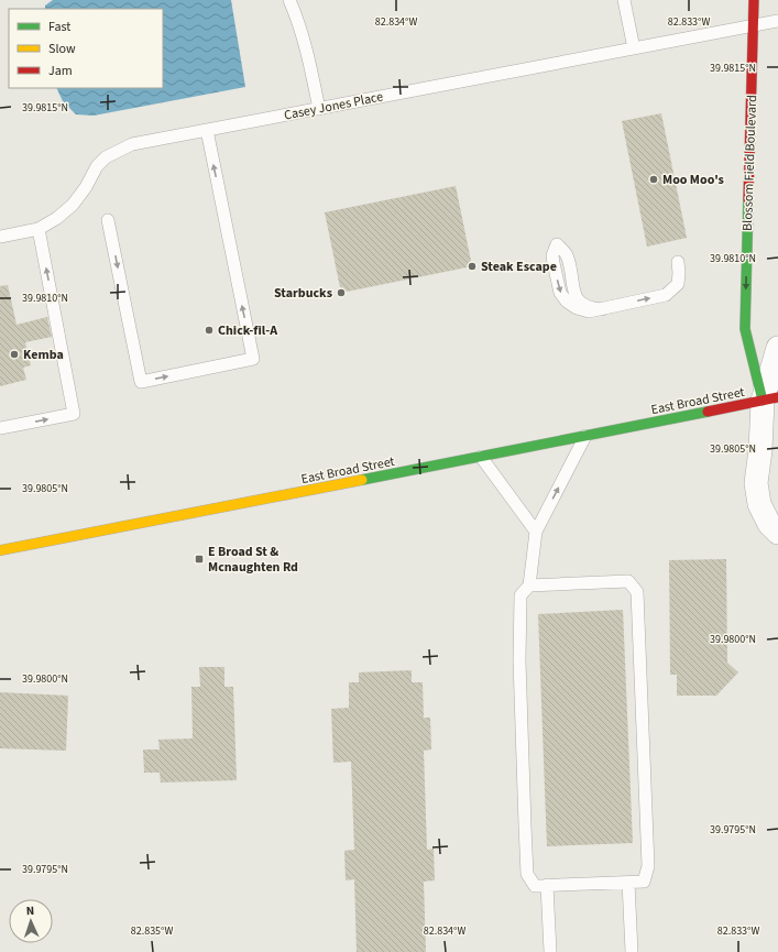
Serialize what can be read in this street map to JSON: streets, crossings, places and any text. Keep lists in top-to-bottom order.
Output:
{
  "streets": {
    "main road": ["Blossom Field Boulevard", "East Broad Street"],
    "lane": ["Casey Jones Place"]
  },
  "crossings": [
    ["Casey Jones Place", "Blossom Field Boulevard"],
    ["Blossom Field Boulevard", "East Broad Street"]
  ],
  "one_way": ["Blossom Field Boulevard"],
  "places": {
    "other": [
      "Moo Moo's",
      "Steak Escape",
      "Starbucks",
      "Chick-fil-A",
      "Kemba"
    ],
    "transit": ["E Broad St & Mcnaughten Rd"]
  },
  "legend": ["Fast", "Slow", "Jam"],
  "north": "top",
  "coordinates": [
    "82.834°W",
    "82.833°W",
    "39.9815°N",
    "39.9810°N",
    "39.9805°N",
    "39.9800°N",
    "39.9795°N",
    "82.835°W"
  ]
}
